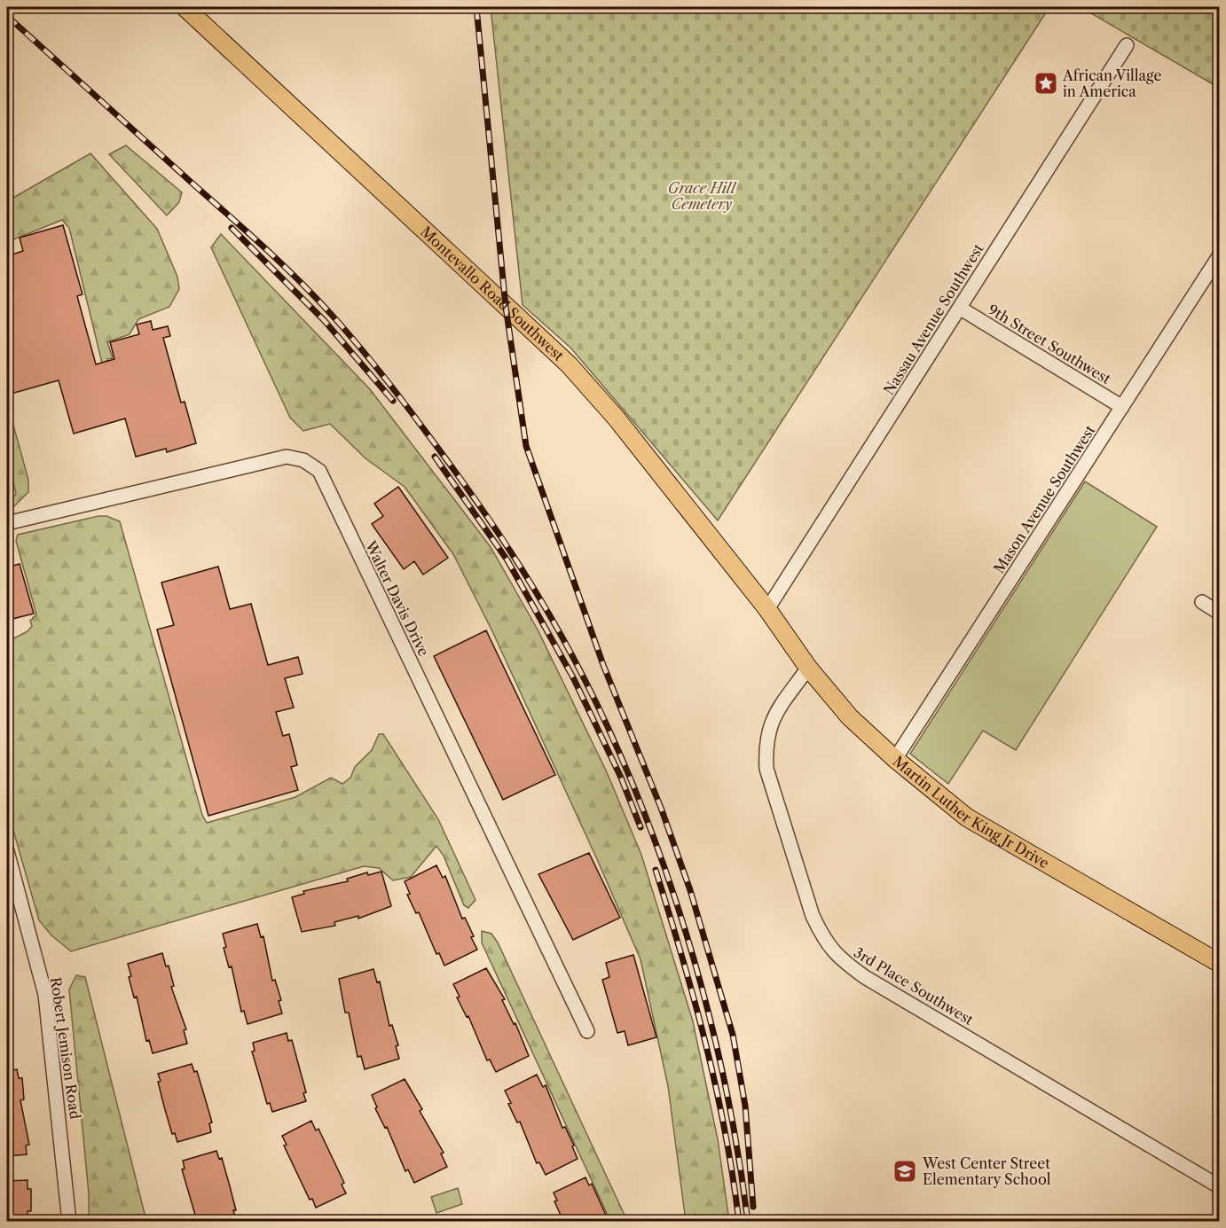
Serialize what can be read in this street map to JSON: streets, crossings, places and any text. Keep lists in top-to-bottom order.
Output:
{
  "streets": {
    "main road": ["Montevallo Road Southwest", "Martin Luther King Jr Drive"],
    "street": [
      "Nassau Avenue Southwest",
      "9th Street Southwest",
      "Mason Avenue Southwest",
      "Walter Davis Drive",
      "3rd Place Southwest",
      "Robert Jemison Road"
    ]
  },
  "crossings": [
    ["Montevallo Road Southwest", "Nassau Avenue Southwest"],
    ["Montevallo Road Southwest", "Martin Luther King Jr Drive"],
    ["Nassau Avenue Southwest", "9th Street Southwest"],
    ["Nassau Avenue Southwest", "Martin Luther King Jr Drive"],
    ["9th Street Southwest", "Mason Avenue Southwest"],
    ["Mason Avenue Southwest", "Martin Luther King Jr Drive"],
    ["Martin Luther King Jr Drive", "3rd Place Southwest"]
  ],
  "parks": ["Grace Hill Cemetery"],
  "places": {
    "place": ["African Village in America"],
    "school or university": ["West Center Street Elementary School"]
  }
}
